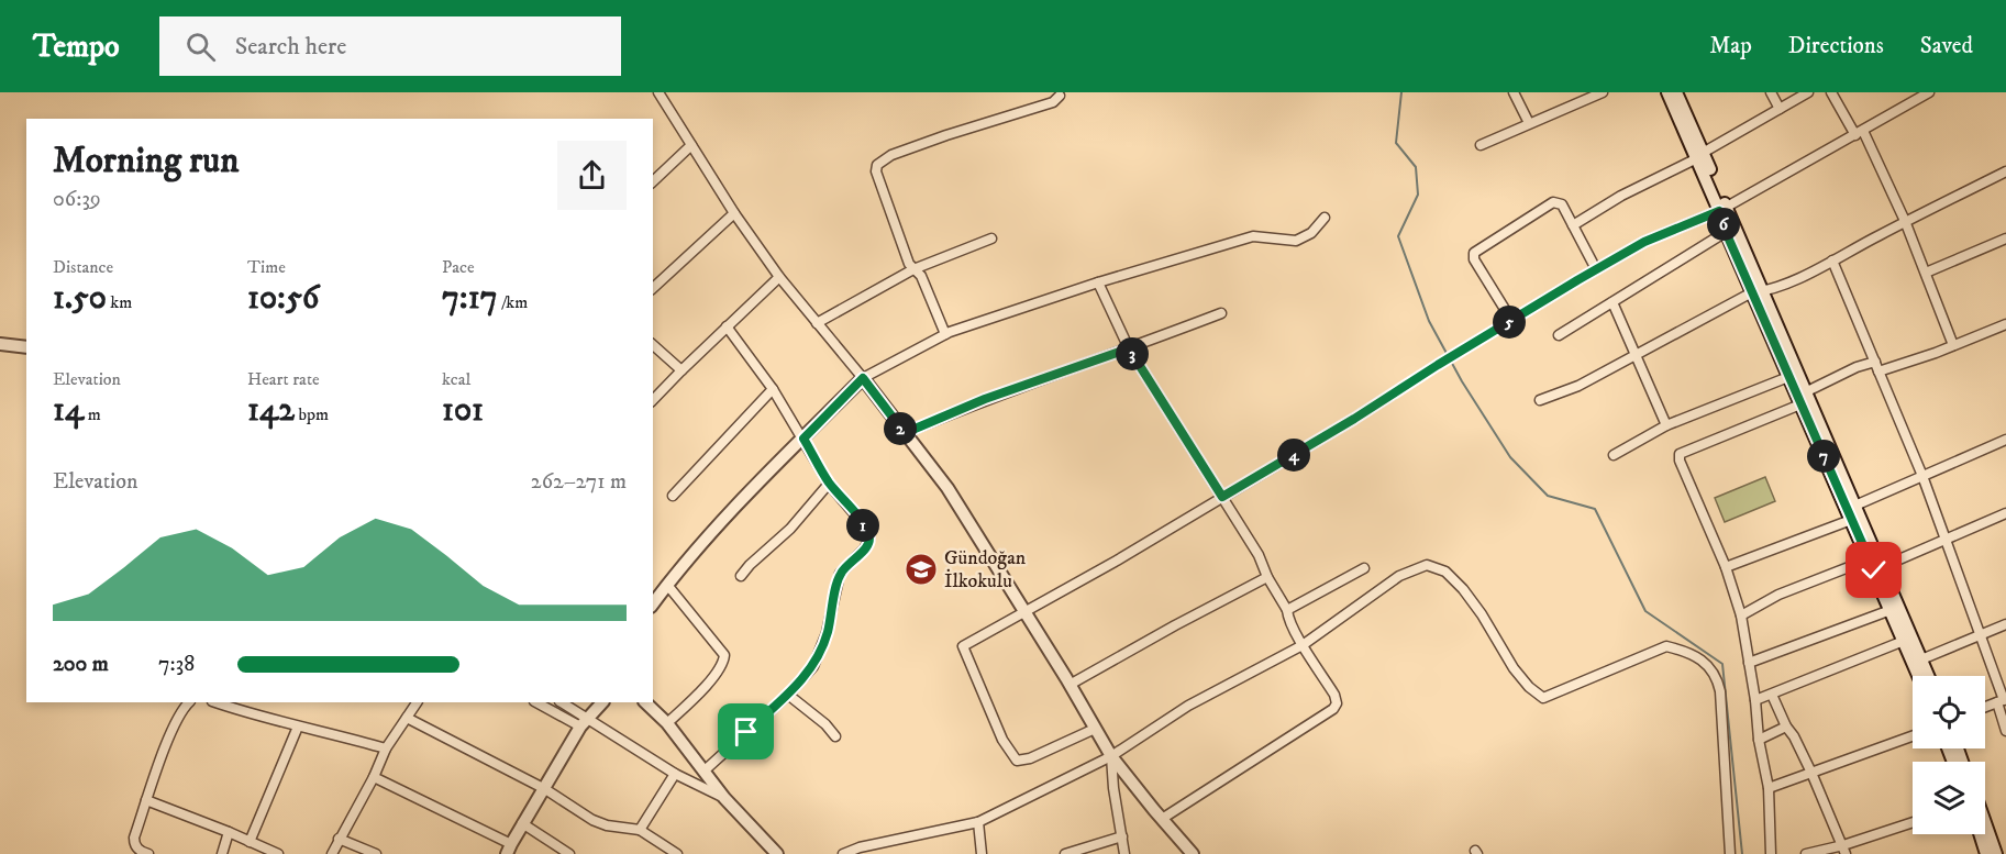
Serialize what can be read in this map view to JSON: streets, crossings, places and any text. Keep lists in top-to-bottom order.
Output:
{
  "places": {
    "school or university": ["Gündoğan İlkokulu"]
  },
  "page": {
    "header": "Tempo",
    "search": "Search here",
    "nav": ["Map", "Directions", "Saved"],
    "heading": ["Morning run", "06:39"],
    "pins": [
      "6",
      "5",
      "3",
      "2",
      "4",
      "7",
      "1"
    ],
    "stats": [
      ["Distance", "1.50 km"],
      ["Time", "10:56"],
      ["Pace", "7:17 /km"],
      ["Elevation", "14 m"],
      ["Heart rate", "142 bpm"],
      ["kcal", "101"]
    ],
    "chart": ["Elevation", "262–271 m"],
    "list": [
      {
        "name": "200 m",
        "note": "7:38"
      }
    ]
  }
}
